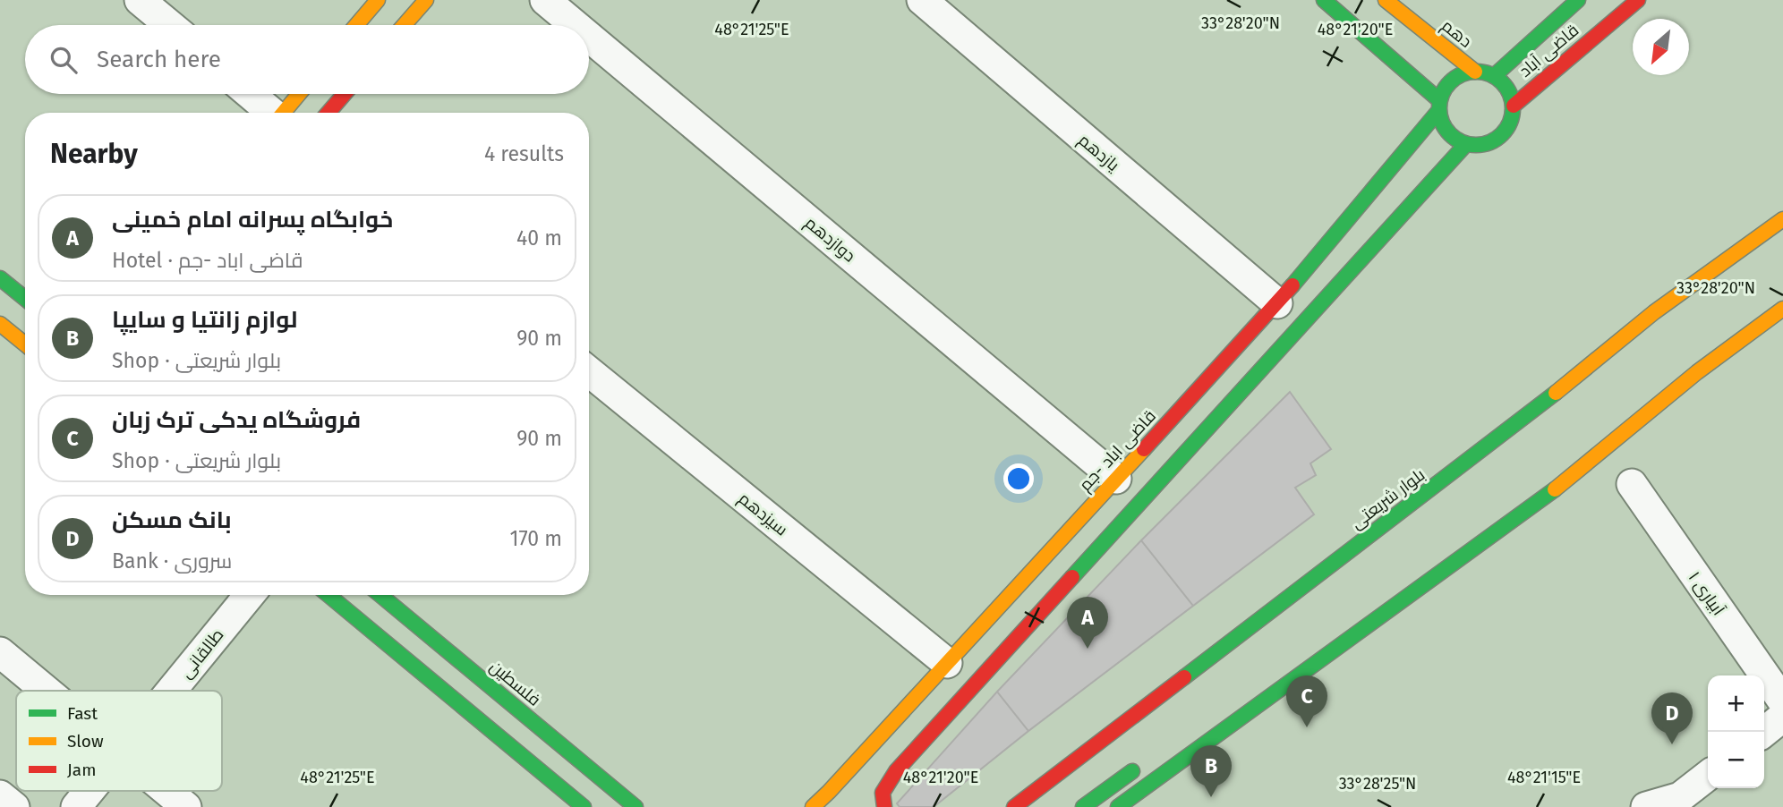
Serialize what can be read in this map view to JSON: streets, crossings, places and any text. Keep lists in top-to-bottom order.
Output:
{
  "streets": {
    "main road": [
      "دهم",
      "قاضی آباد",
      "قاضی اباد -جم",
      "بلوار شریعتی",
      "فلسطین"
    ],
    "street": [
      "یازدهم",
      "دوازدهم",
      "سیزدهم",
      "آبیاری ۱",
      "طالقانی"
    ]
  },
  "crossings": [
    ["دهم", "قاضی آباد"],
    ["دهم", "قاضی اباد -جم"],
    ["قاضی آباد", "قاضی اباد -جم"],
    ["یازدهم", "قاضی اباد -جم"],
    ["دوازدهم", "قاضی اباد -جم"],
    ["قاضی اباد -جم", "سیزدهم"]
  ],
  "legend": ["Fast", "Slow", "Jam"],
  "north": "bottom left",
  "page": {
    "search": "Search here",
    "heading": ["Nearby", "4 results"],
    "list": [
      {
        "mark": "A",
        "name": "خوابگاه پسرانه امام خمینی",
        "note": "Hotel · قاضی اباد -جم",
        "value": "40 m"
      },
      {
        "mark": "B",
        "name": "لوازم زانتیا و سایپا",
        "note": "Shop · بلوار شریعتی",
        "value": "90 m"
      },
      {
        "mark": "C",
        "name": "فروشگاه یدکی ترک زبان",
        "note": "Shop · بلوار شریعتی",
        "value": "90 m"
      },
      {
        "mark": "D",
        "name": "بانک مسکن",
        "note": "Bank · سروری",
        "value": "170 m"
      }
    ],
    "pins": [
      "A",
      "C",
      "D",
      "B"
    ],
    "map_buttons": ["+", "−"]
  },
  "coordinates": [
    "33°28'20\"N",
    "48°21'25\"E",
    "48°21'20\"E",
    "48°21'15\"E",
    "33°28'25\"N"
  ]
}
